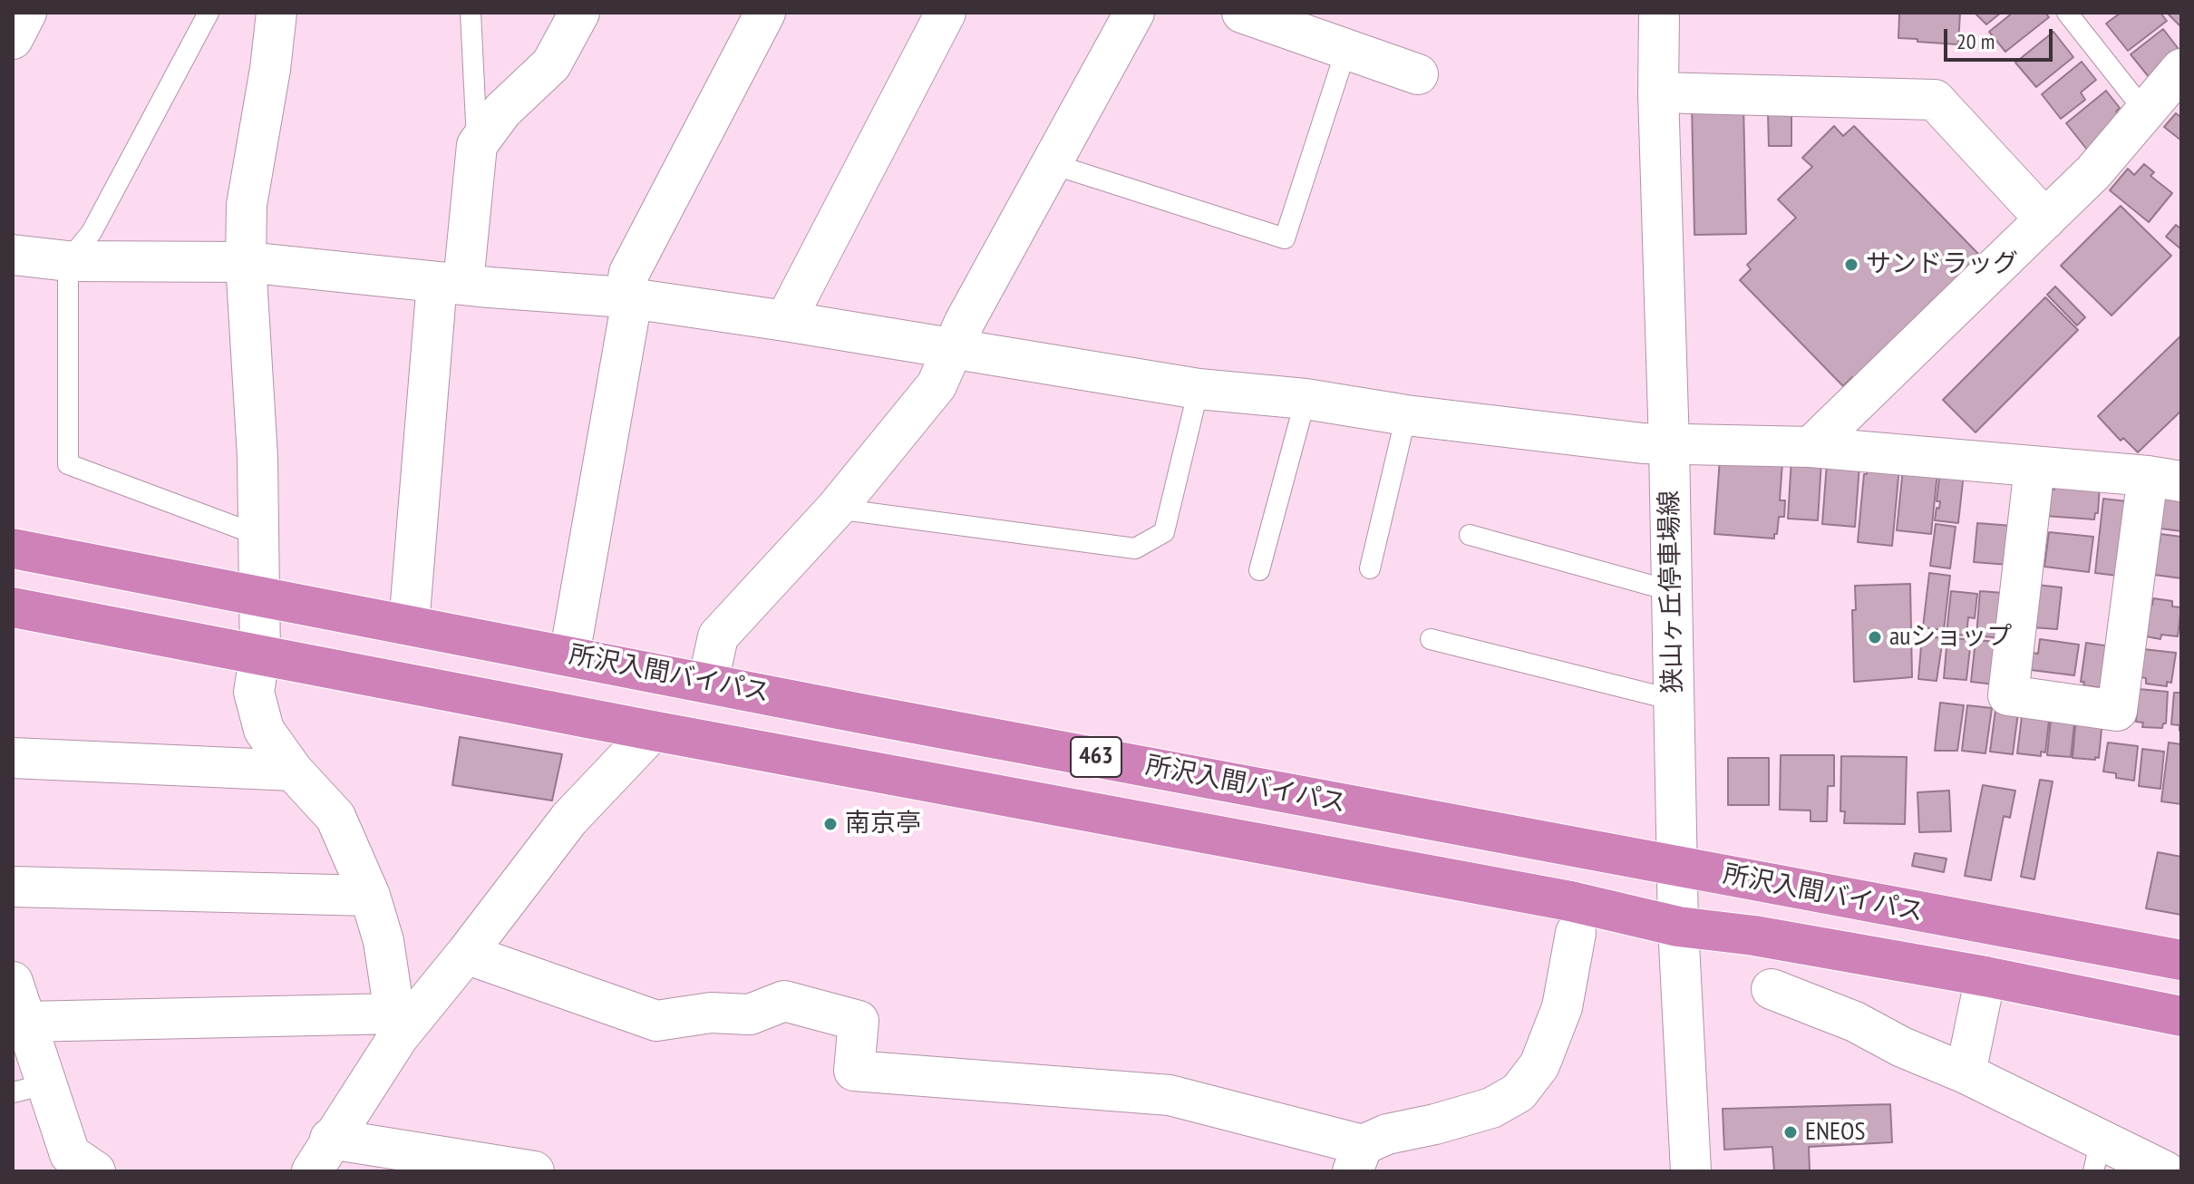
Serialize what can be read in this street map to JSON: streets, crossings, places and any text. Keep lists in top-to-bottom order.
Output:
{
  "streets": {
    "highway": ["所沢入間バイパス", "463"],
    "street": ["狭山ヶ丘停車場線"]
  },
  "crossings": [
    ["狭山ヶ丘停車場線", "所沢入間バイパス"]
  ],
  "places": [
    "サンドラッグ",
    "auショップ",
    "南京亭",
    "ENEOS"
  ],
  "scale_bar": "20 m"
}
